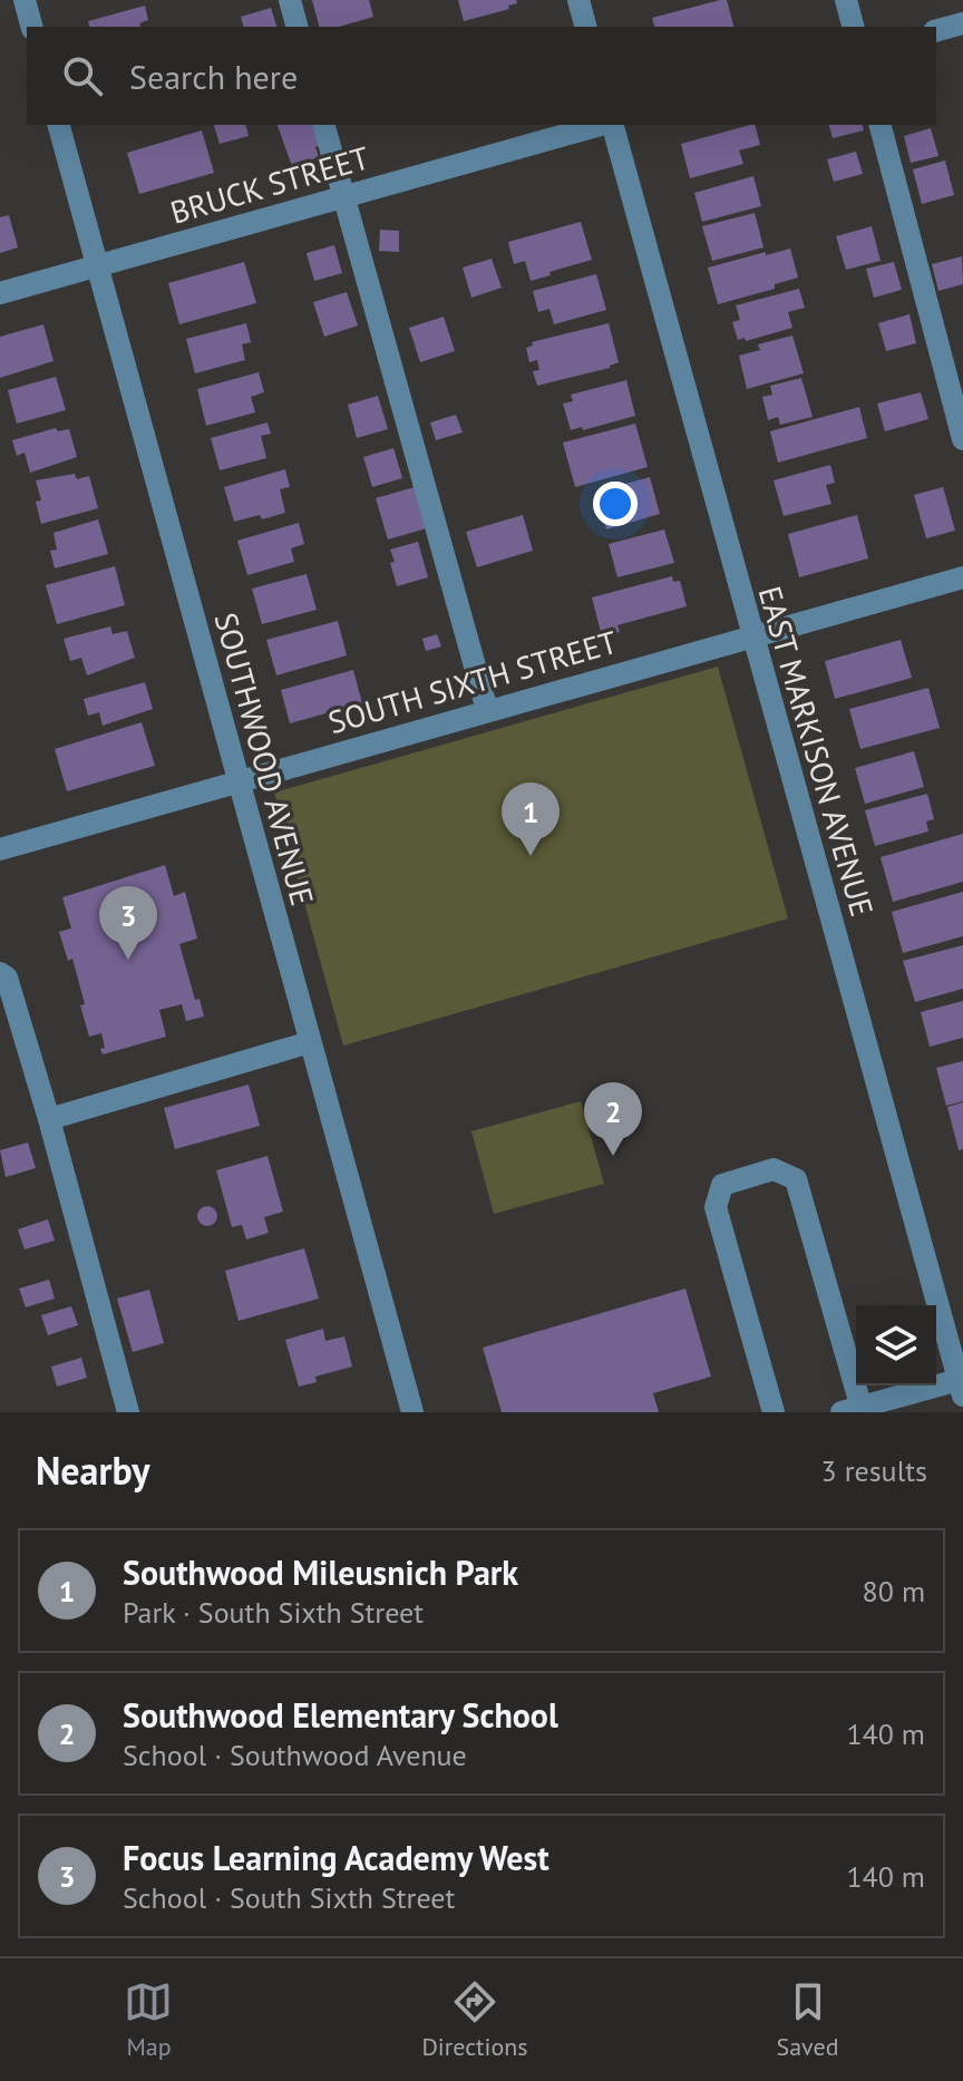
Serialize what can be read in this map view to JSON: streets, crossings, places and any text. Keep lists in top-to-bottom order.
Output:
{
  "streets": {
    "street": [
      "BRUCK STREET",
      "SOUTH SIXTH STREET",
      "EAST MARKISON AVENUE",
      "SOUTHWOOD AVENUE"
    ]
  },
  "crossings": [
    ["BRUCK STREET", "SOUTHWOOD AVENUE"],
    ["SOUTH SIXTH STREET", "EAST MARKISON AVENUE"],
    ["SOUTH SIXTH STREET", "SOUTHWOOD AVENUE"]
  ],
  "page": {
    "search": "Search here",
    "pins": ["1", "3", "2"],
    "heading": ["Nearby", "3 results"],
    "list": [
      {
        "mark": "1",
        "name": "Southwood Mileusnich Park",
        "note": "Park · South Sixth Street",
        "value": "80 m"
      },
      {
        "mark": "2",
        "name": "Southwood Elementary School",
        "note": "School · Southwood Avenue",
        "value": "140 m"
      },
      {
        "mark": "3",
        "name": "Focus Learning Academy West",
        "note": "School · South Sixth Street",
        "value": "140 m"
      }
    ],
    "nav": ["Map", "Directions", "Saved"]
  }
}
